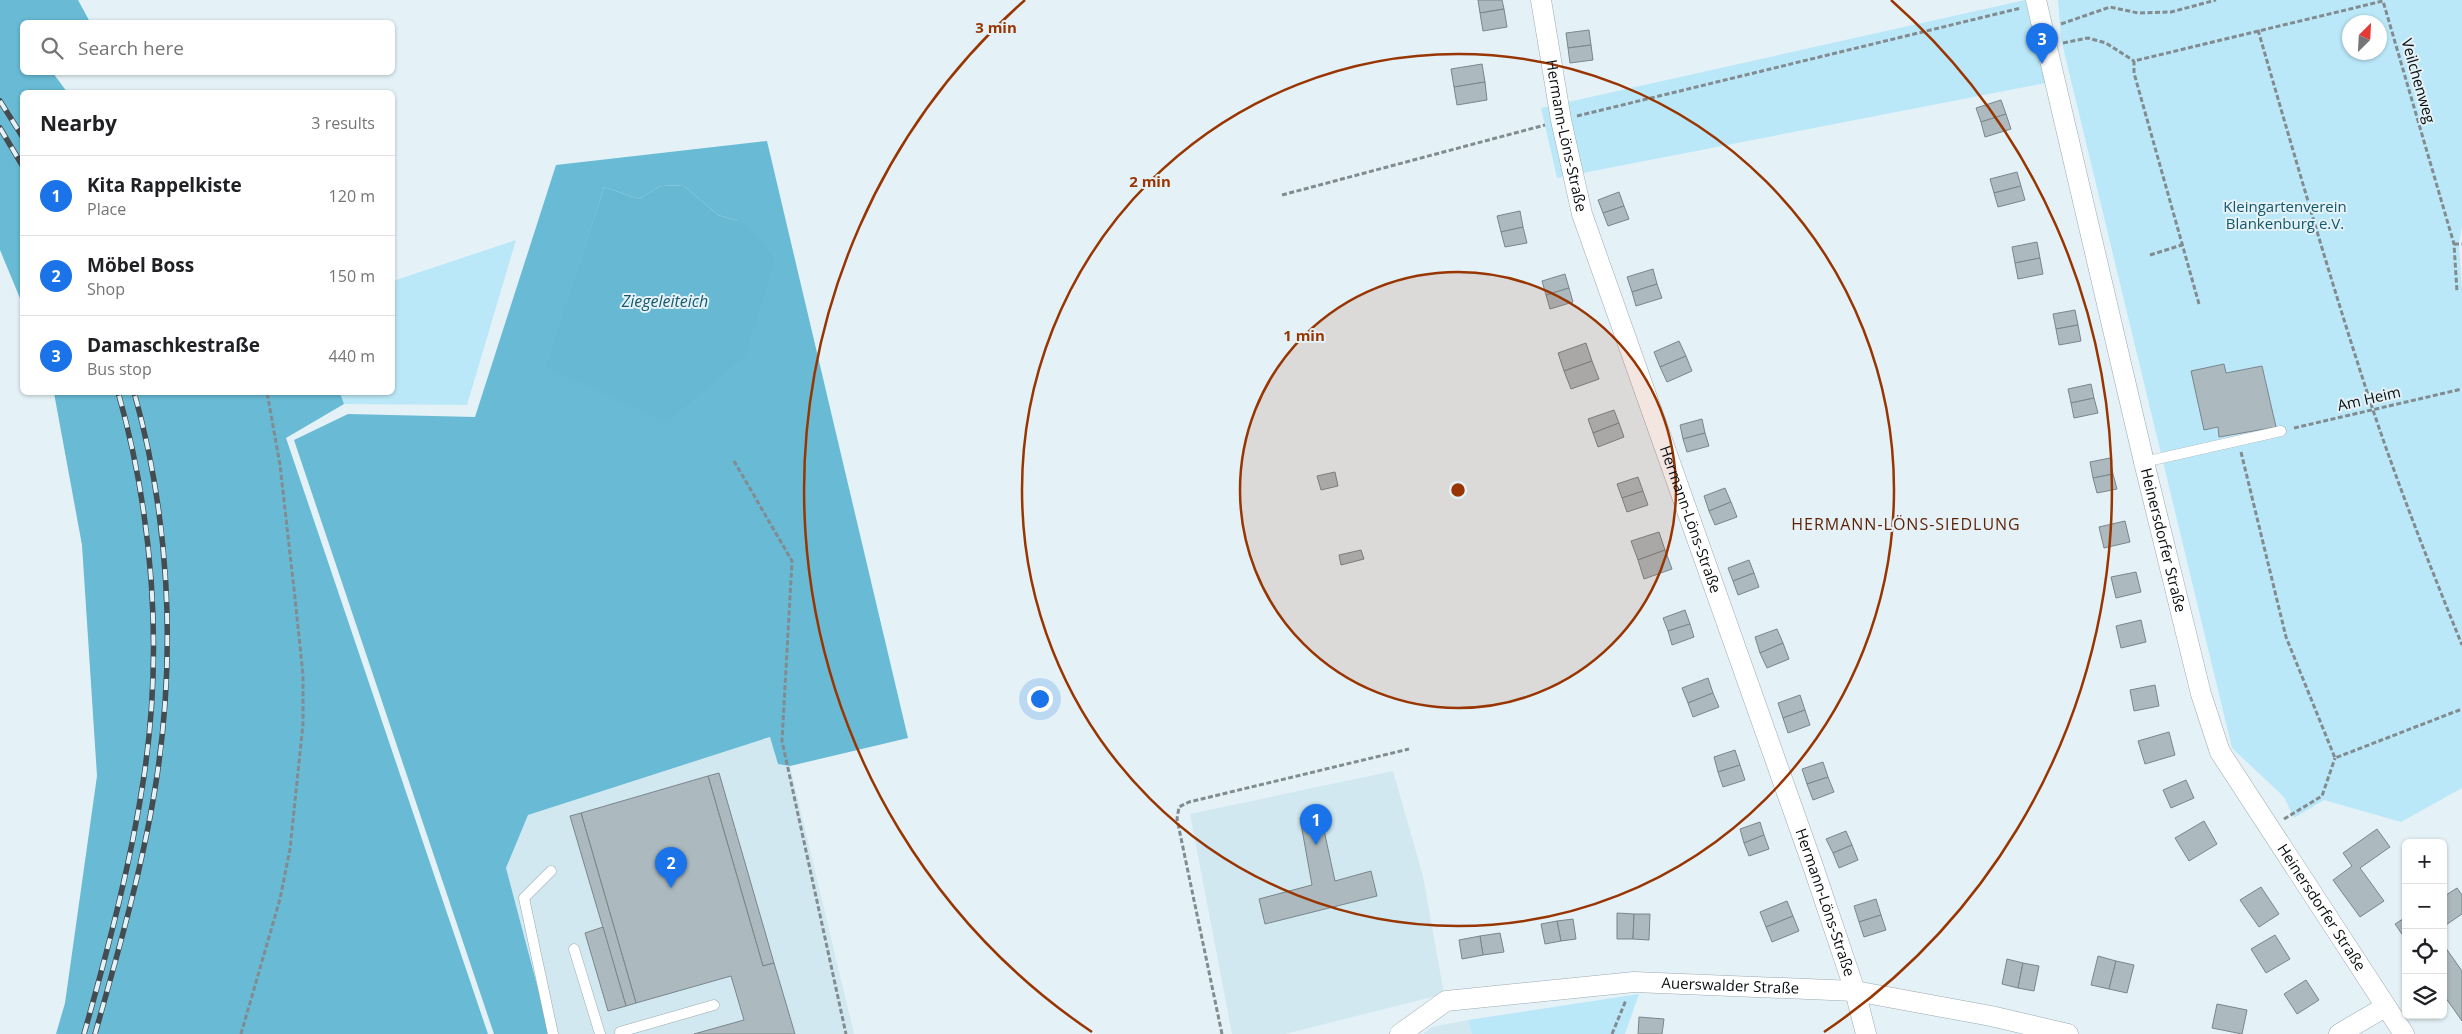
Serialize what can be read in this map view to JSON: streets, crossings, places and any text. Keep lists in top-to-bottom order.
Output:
{
  "streets": {
    "street": ["Hermann-Löns-Straße", "Heinersdorfer Straße", "Auerswalder Straße"],
    "path": ["Veilchenweg", "Am Heim"]
  },
  "crossings": [
    ["Hermann-Löns-Straße", "Auerswalder Straße"]
  ],
  "districts": ["HERMANN-LÖNS-SIEDLUNG"],
  "water": ["Ziegeleiteich"],
  "parks": ["Kleingartenverein Blankenburg e.V."],
  "north": "top right",
  "page": {
    "search": "Search here",
    "pins": ["3", "1", "2"],
    "heading": ["Nearby", "3 results"],
    "list": [
      {
        "mark": "1",
        "name": "Kita Rappelkiste",
        "note": "Place",
        "value": "120 m"
      },
      {
        "mark": "2",
        "name": "Möbel Boss",
        "note": "Shop",
        "value": "150 m"
      },
      {
        "mark": "3",
        "name": "Damaschkestraße",
        "note": "Bus stop",
        "value": "440 m"
      }
    ],
    "map_buttons": ["+", "−"]
  },
  "rings": ["3 min", "2 min", "1 min"]
}
